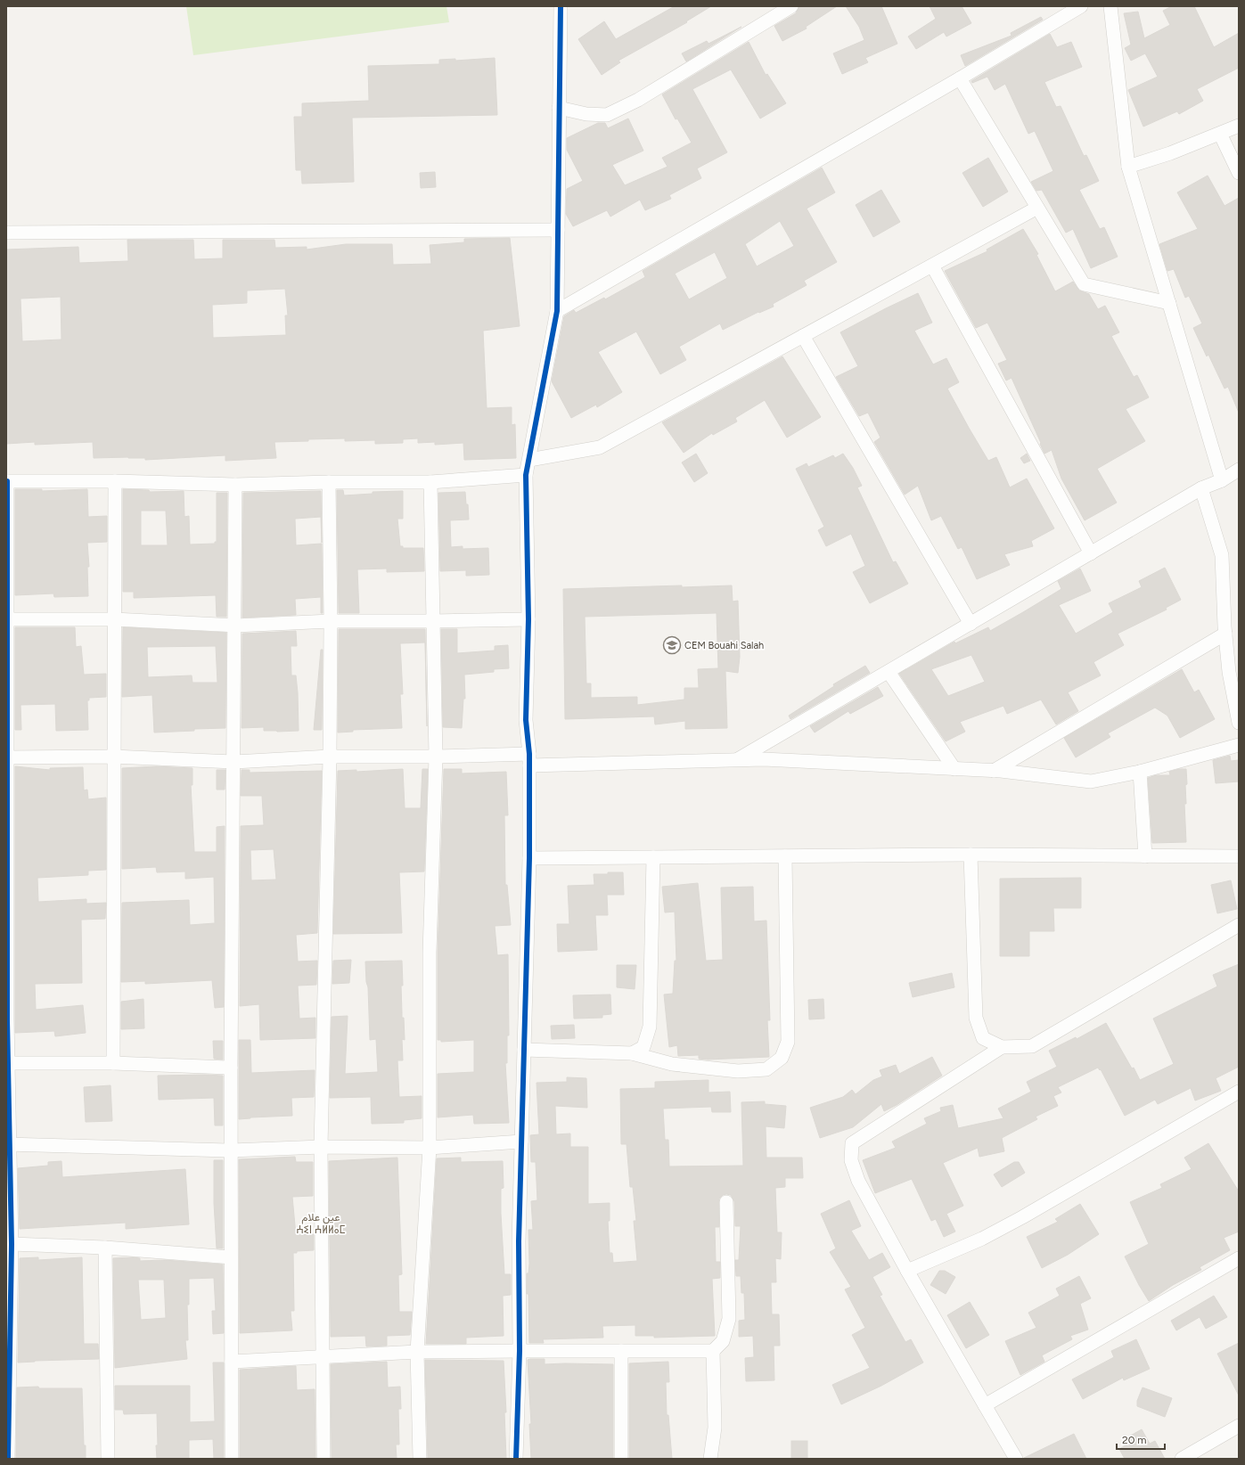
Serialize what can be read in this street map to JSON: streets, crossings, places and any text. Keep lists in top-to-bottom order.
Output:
{
  "districts": ["عين علام ⵄⵉⵏ ⵄⵍⵍⴰⵎ"],
  "places": {
    "school or university": ["CEM Bouahi Salah"]
  },
  "scale_bar": "20 m"
}
